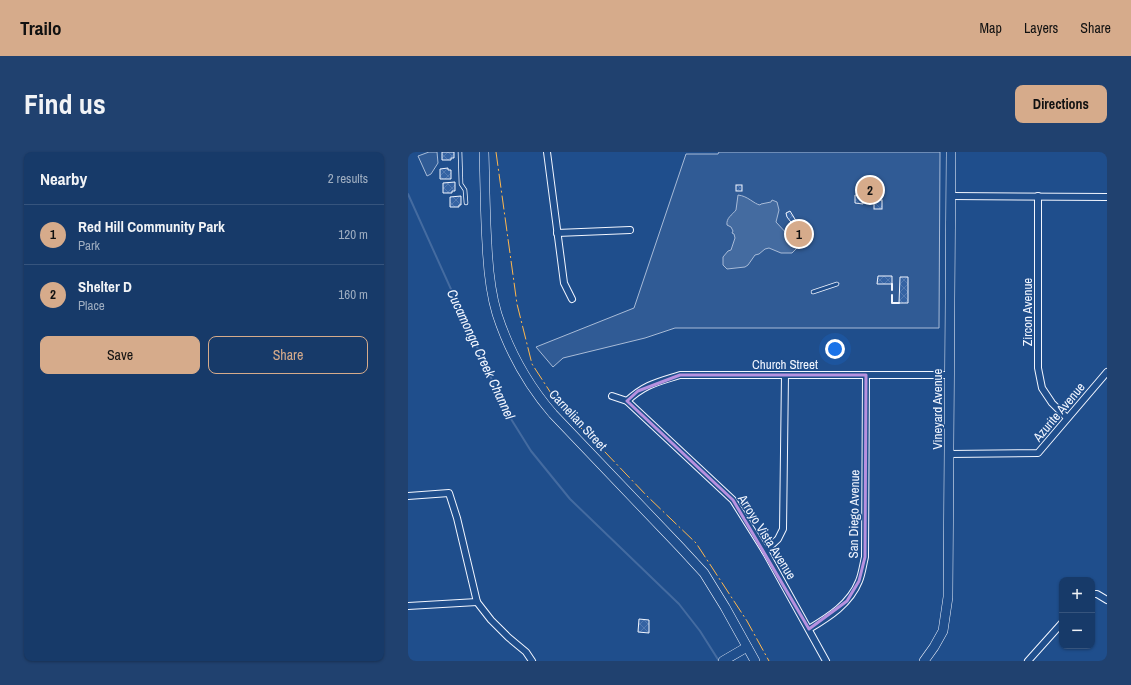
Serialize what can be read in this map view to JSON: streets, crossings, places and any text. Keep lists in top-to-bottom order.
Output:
{
  "streets": {
    "main road": ["Vineyard Avenue", "Carnelian Street"],
    "street": [
      "Zircon Avenue",
      "Church Street",
      "Azurite Avenue",
      "San Diego Avenue",
      "Arroyo Vista Avenue"
    ]
  },
  "crossings": [
    ["Zircon Avenue", "Azurite Avenue"],
    ["Church Street", "Vineyard Avenue"],
    ["Church Street", "San Diego Avenue"],
    ["Church Street", "Arroyo Vista Avenue"],
    ["Vineyard Avenue", "Azurite Avenue"],
    ["San Diego Avenue", "Arroyo Vista Avenue"]
  ],
  "water": ["Cucamonga Creek Channel"],
  "page": {
    "header": "Trailo",
    "nav": ["Map", "Layers", "Share"],
    "title": "Find us",
    "buttons": [
      "Directions",
      ["Save", "Share"]
    ],
    "heading": ["Nearby", "2 results"],
    "pins": ["2", "1"],
    "list": [
      {
        "mark": "1",
        "name": "Red Hill Community Park",
        "note": "Park",
        "value": "120 m"
      },
      {
        "mark": "2",
        "name": "Shelter D",
        "note": "Place",
        "value": "160 m"
      }
    ],
    "map_buttons": ["+", "−"]
  }
}
